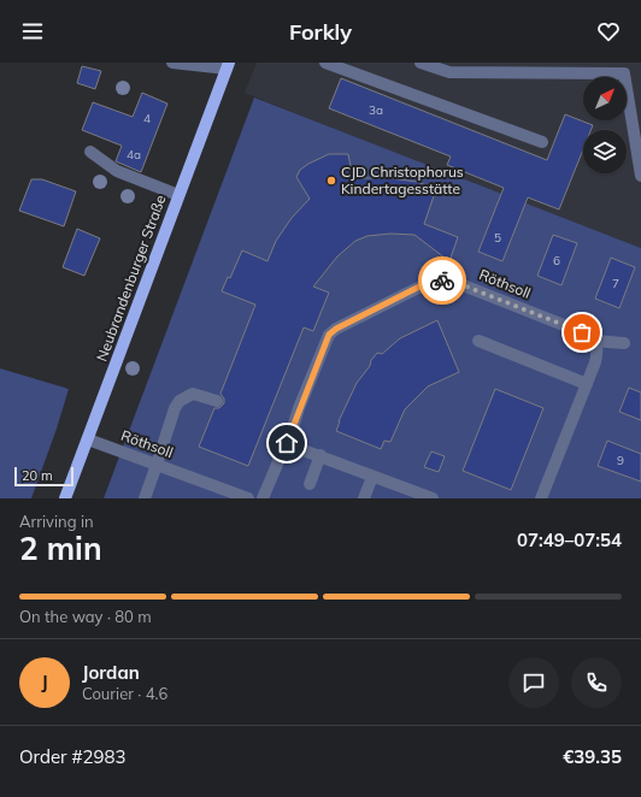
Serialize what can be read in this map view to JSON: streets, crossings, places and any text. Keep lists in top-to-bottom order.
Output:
{
  "streets": {
    "main road": ["Neubrandenburger Straße"],
    "street": ["Röthsoll"]
  },
  "crossings": [
    ["Neubrandenburger Straße", "Röthsoll"]
  ],
  "places": ["CJD Christophorus Kindertagesstätte"],
  "house_numbers": [
    "3a",
    "4",
    "4a",
    "5",
    "6",
    "7",
    "9"
  ],
  "scale_bar": "20 m",
  "north": "top right",
  "page": {
    "header": "Forkly",
    "scale": "20 m",
    "heading": ["2 min", "Arriving in", "07:49–07:54"],
    "panel": [
      "Jordan",
      "Courier · 4.6",
      "Order #2983",
      "€39.35"
    ],
    "bar": "On the way · 80 m",
    "round": "J"
  }
}
